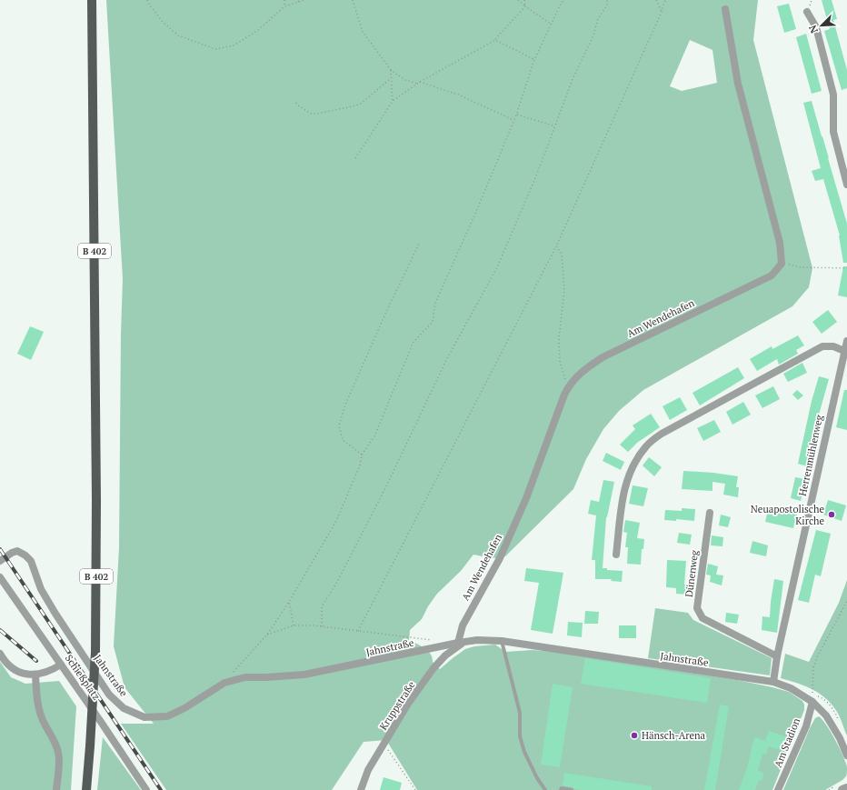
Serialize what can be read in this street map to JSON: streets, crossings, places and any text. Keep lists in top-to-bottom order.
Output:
{
  "streets": {
    "main road": ["B 402"],
    "street": [
      "Am Wendehafen",
      "Herrenmühlenweg",
      "Dünenweg",
      "Jahnstraße",
      "Schießplatz",
      "Kruppstraße",
      "Am Stadion"
    ]
  },
  "crossings": [
    ["Am Wendehafen", "Jahnstraße"],
    ["Am Wendehafen", "Kruppstraße"],
    ["Herrenmühlenweg", "Dünenweg"],
    ["Herrenmühlenweg", "Jahnstraße"],
    ["Jahnstraße", "Kruppstraße"],
    ["Jahnstraße", "Am Stadion"]
  ],
  "places": ["Neuapostolische Kirche", "Hänsch-Arena"],
  "north": "bottom left"
}
